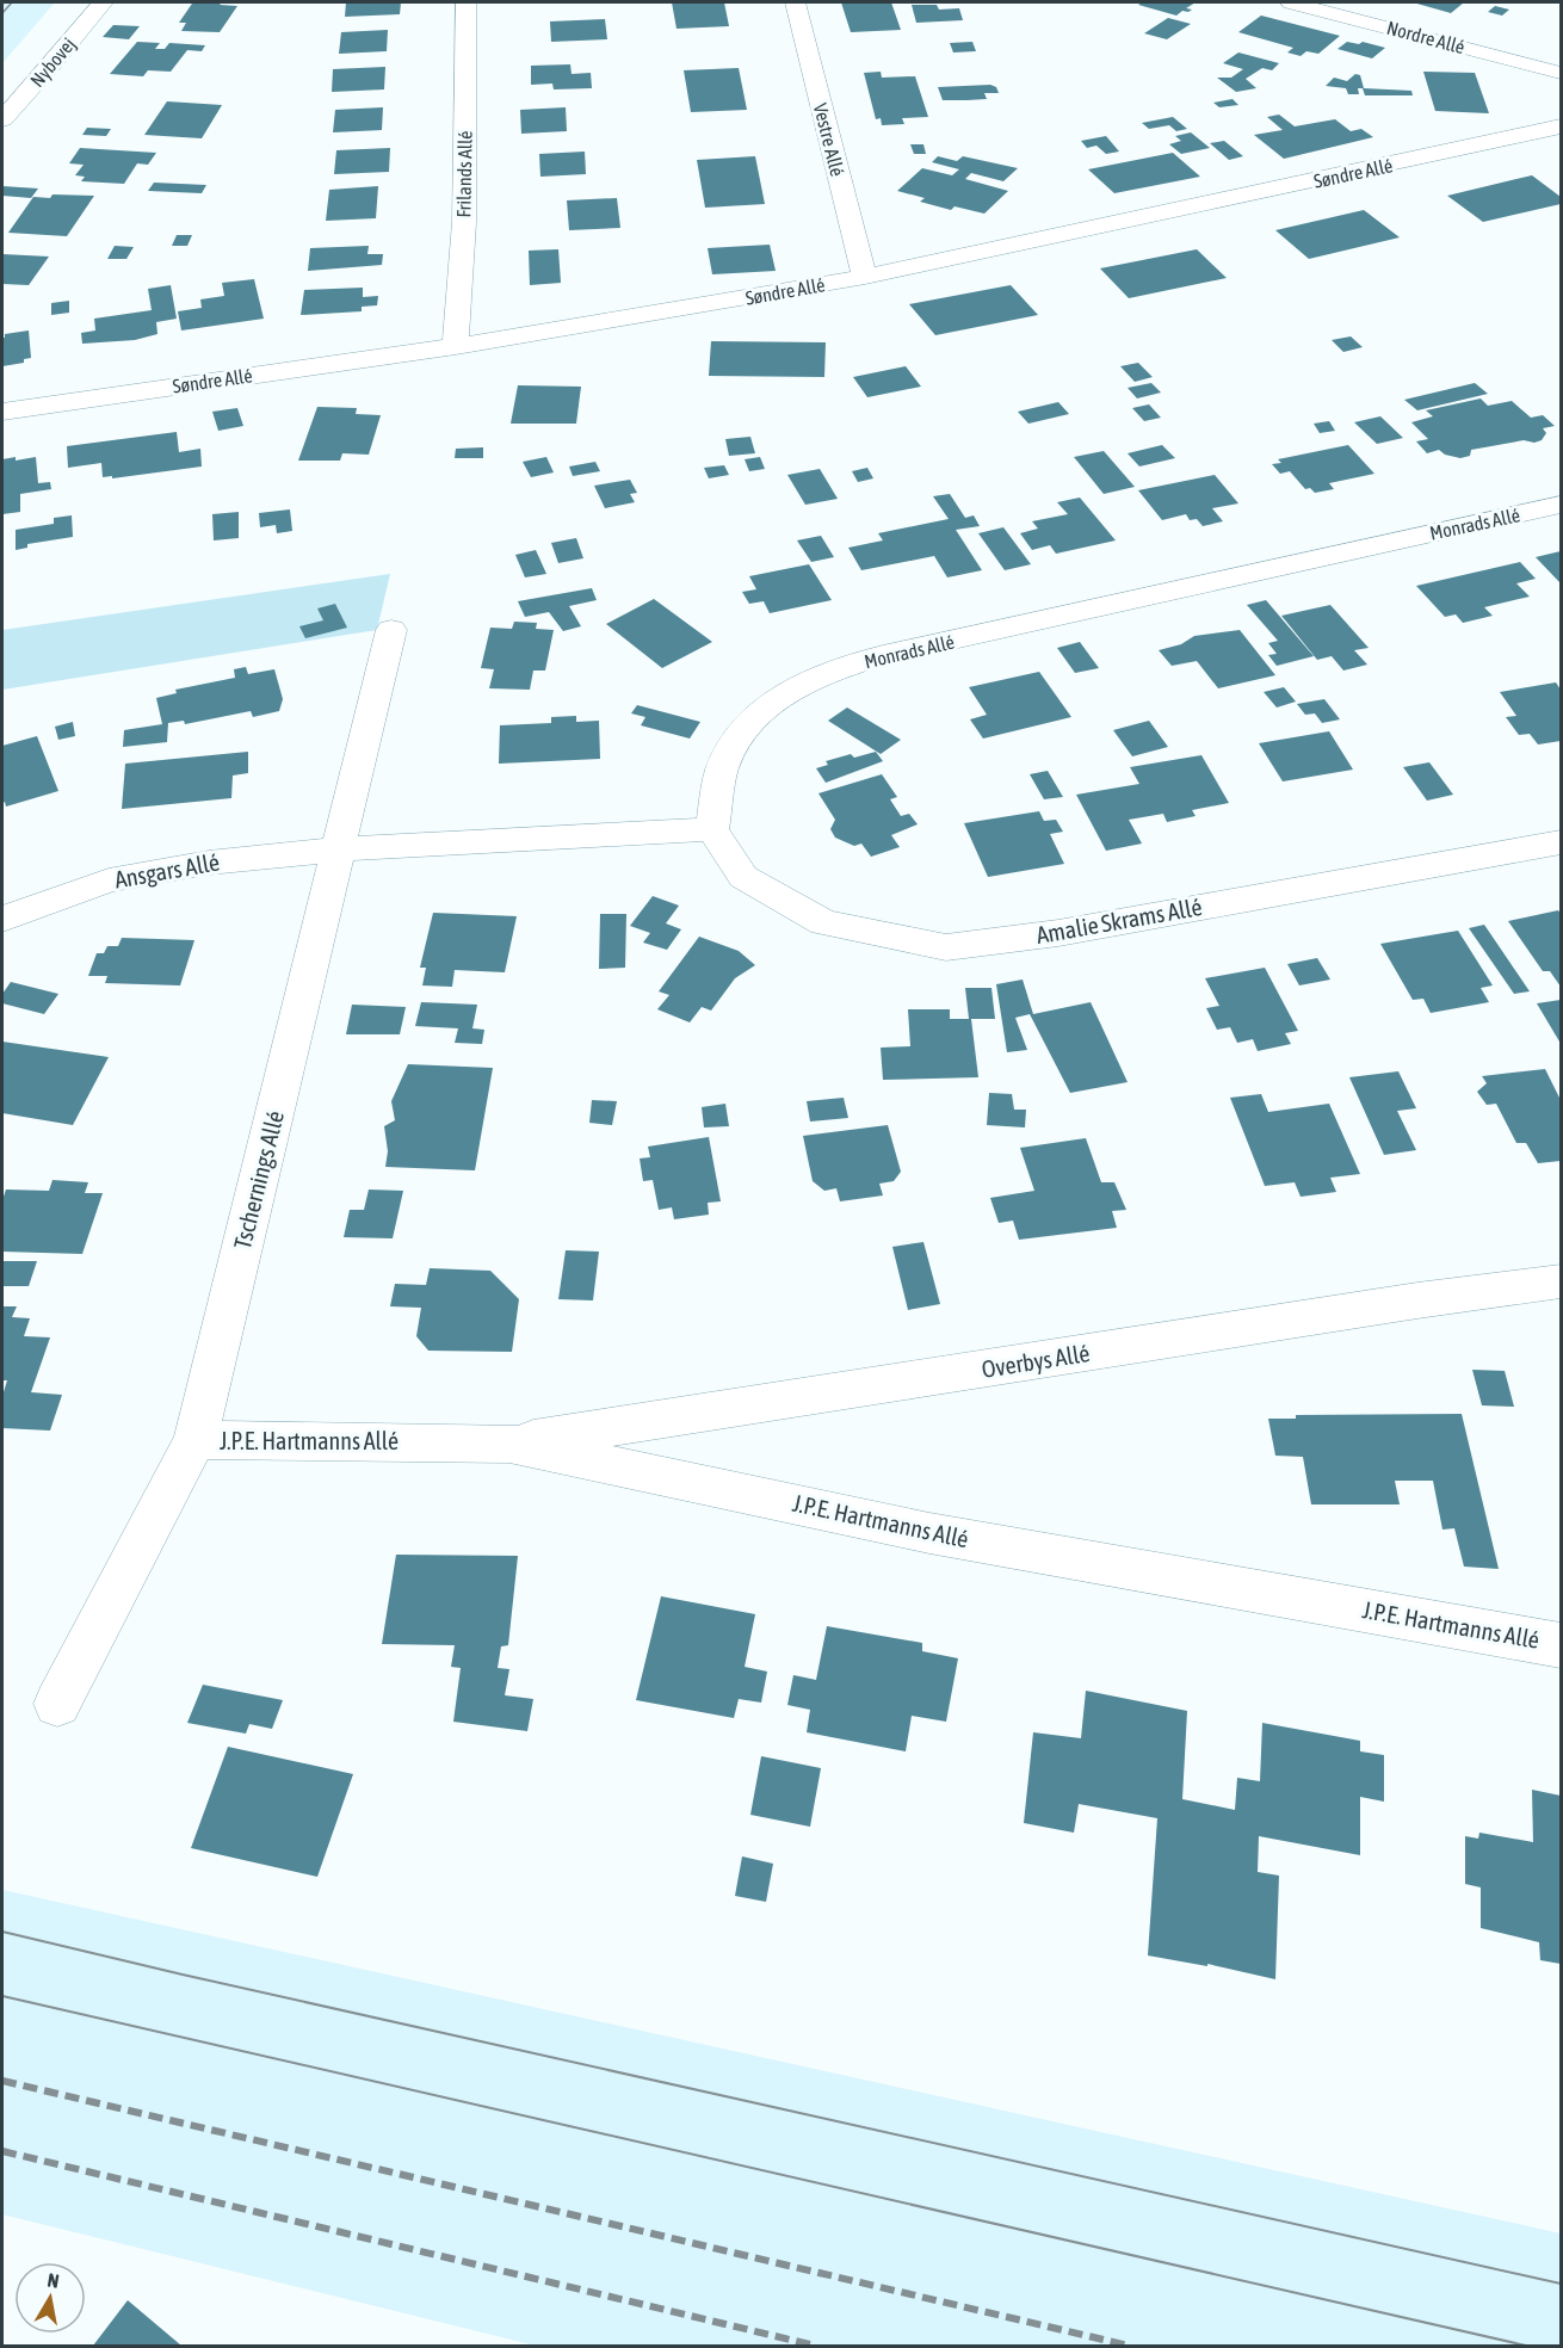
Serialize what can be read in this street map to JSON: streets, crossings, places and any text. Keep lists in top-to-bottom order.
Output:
{
  "streets": {
    "street": [
      "Nordre Allé",
      "Nybovej",
      "Vestre Allé",
      "Søndre Allé",
      "Frilands Allé",
      "Monrads Allé",
      "Ansgars Allé",
      "Amalie Skrams Allé",
      "Tschernings Allé",
      "Overbys Allé",
      "J.P.E. Hartmanns Allé"
    ]
  },
  "crossings": [
    ["Vestre Allé", "Søndre Allé"],
    ["Søndre Allé", "Frilands Allé"],
    ["Monrads Allé", "Amalie Skrams Allé"],
    ["Ansgars Allé", "Tschernings Allé"],
    ["Tschernings Allé", "J.P.E. Hartmanns Allé"],
    ["Overbys Allé", "J.P.E. Hartmanns Allé"]
  ],
  "north": "top"
}
